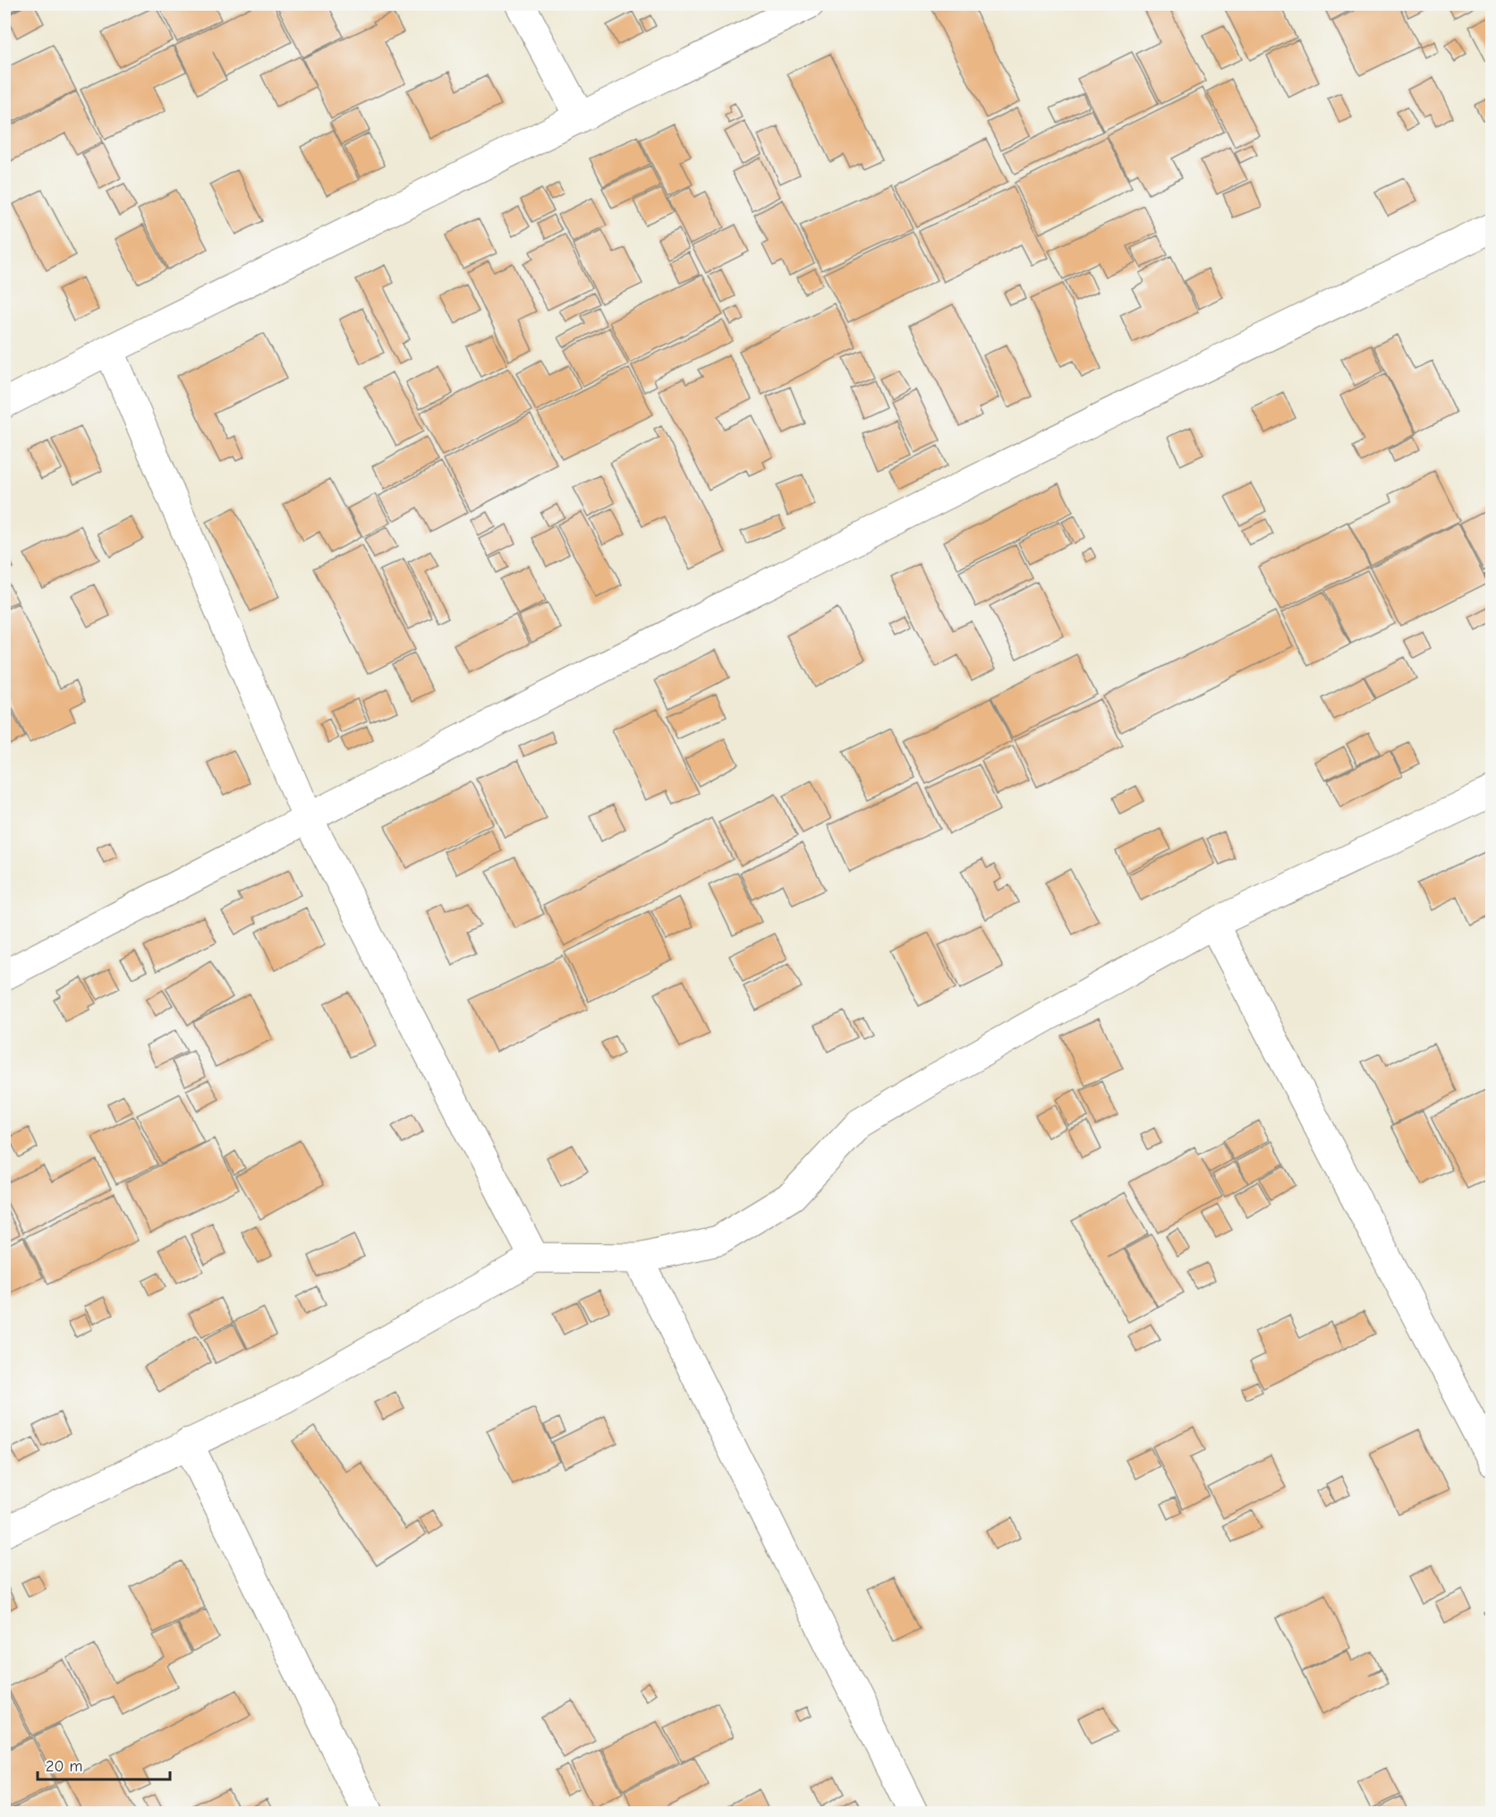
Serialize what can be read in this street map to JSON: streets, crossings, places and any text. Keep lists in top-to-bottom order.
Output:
{
  "scale_bar": "20 m"
}
